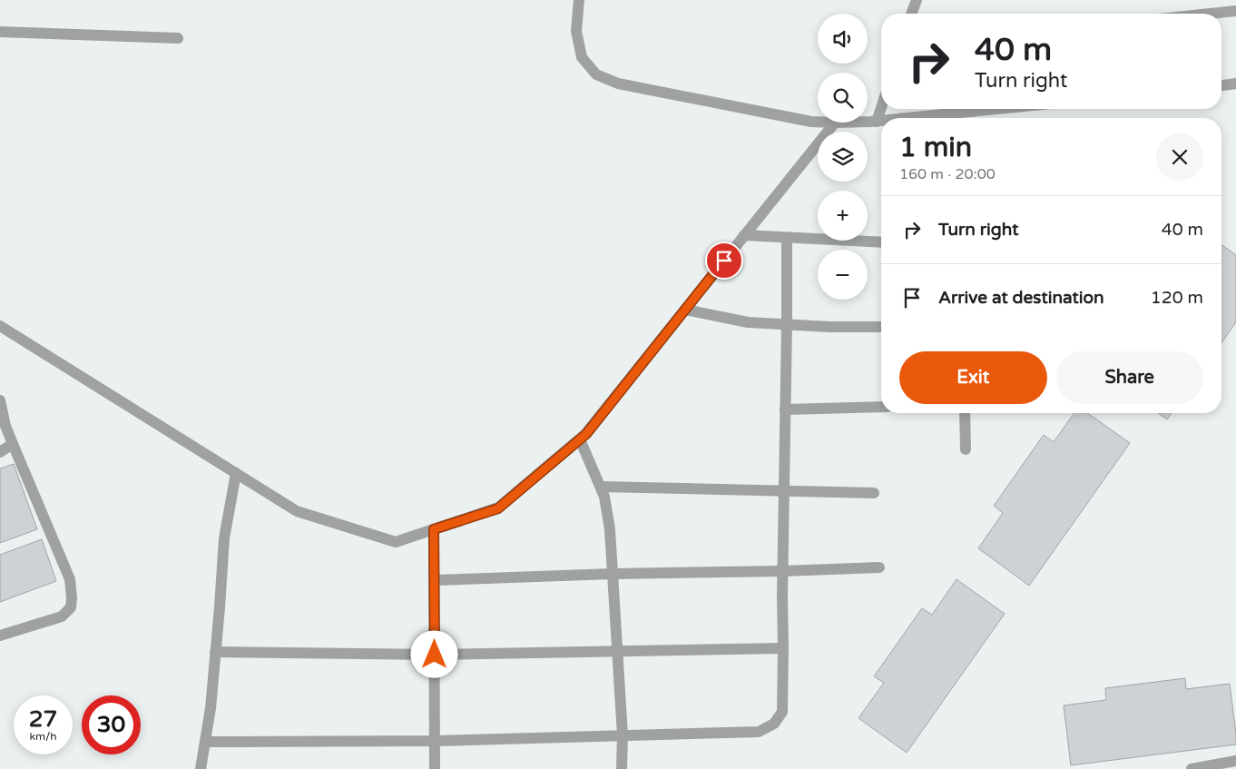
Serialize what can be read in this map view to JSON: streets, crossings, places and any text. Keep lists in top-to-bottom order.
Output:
{
  "page": {
    "map_buttons": ["+", "−"],
    "turn": ["40 m", "Turn right"],
    "heading": ["1 min", "160 m · 20:00"],
    "list": [
      {
        "name": "Turn right",
        "value": "40 m"
      },
      {
        "name": "Arrive at destination",
        "value": "120 m"
      }
    ],
    "buttons": ["Exit", "Share"],
    "speed": "27 km/h",
    "limit": "30"
  }
}
